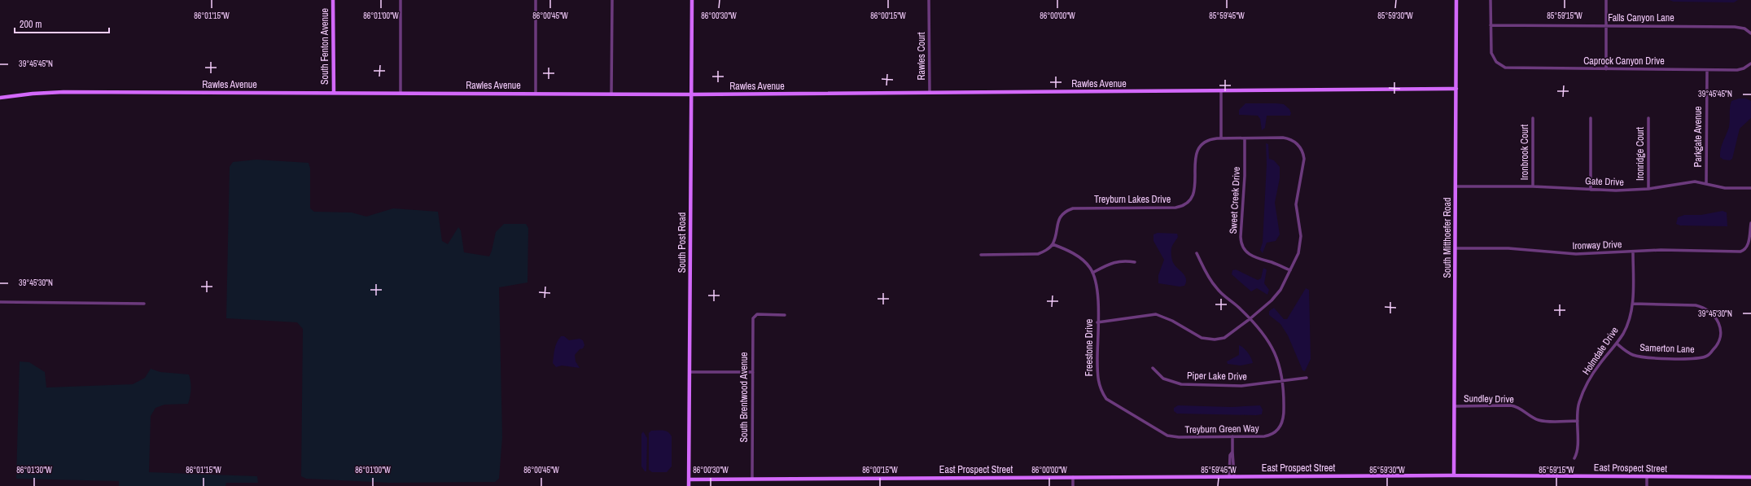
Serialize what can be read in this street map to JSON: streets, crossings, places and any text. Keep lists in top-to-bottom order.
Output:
{
  "streets": {
    "street": [
      "Falls Canyon Lane",
      "South Fenton Avenue",
      "Rawles Court",
      "Caprock Canyon Drive",
      "Rawles Avenue",
      "Parkgate Avenue",
      "Ironbrook Court",
      "Ironridge Court",
      "Gate Drive",
      "Treyburn Lakes Drive",
      "Sweet Creek Drive",
      "South Mitthoefer Road",
      "South Post Road",
      "Ironway Drive",
      "Freestone Drive",
      "Samerton Lane",
      "Holmdale Drive",
      "Piper Lake Drive",
      "South Brentwood Avenue",
      "Sundley Drive",
      "Treyburn Green Way",
      "East Prospect Street"
    ]
  },
  "crossings": [
    ["Falls Canyon Lane", "Caprock Canyon Drive"],
    ["South Fenton Avenue", "Rawles Avenue"],
    ["Rawles Court", "Rawles Avenue"],
    ["Caprock Canyon Drive", "Parkgate Avenue"],
    ["Rawles Avenue", "South Mitthoefer Road"],
    ["Rawles Avenue", "South Post Road"],
    ["Parkgate Avenue", "Gate Drive"],
    ["Ironbrook Court", "Gate Drive"],
    ["Ironridge Court", "Gate Drive"],
    ["Gate Drive", "South Mitthoefer Road"],
    ["Treyburn Lakes Drive", "Sweet Creek Drive"],
    ["Treyburn Lakes Drive", "Freestone Drive"],
    ["South Mitthoefer Road", "Ironway Drive"],
    ["South Mitthoefer Road", "Sundley Drive"],
    ["South Mitthoefer Road", "East Prospect Street"],
    ["South Post Road", "East Prospect Street"],
    ["Ironway Drive", "Holmdale Drive"],
    ["Freestone Drive", "Treyburn Green Way"],
    ["Samerton Lane", "Holmdale Drive"],
    ["Holmdale Drive", "Sundley Drive"],
    ["Piper Lake Drive", "Treyburn Green Way"],
    ["South Brentwood Avenue", "East Prospect Street"]
  ],
  "scale_bar": "200 m",
  "coordinates": [
    "86°01'15\"W",
    "86°01'00\"W",
    "86°00'45\"W",
    "86°00'30\"W",
    "86°00'15\"W",
    "86°00'00\"W",
    "85°59'45\"W",
    "85°59'30\"W",
    "85°59'15\"W",
    "39°45'45\"N",
    "39°45'30\"N",
    "86°01'30\"W"
  ]
}
